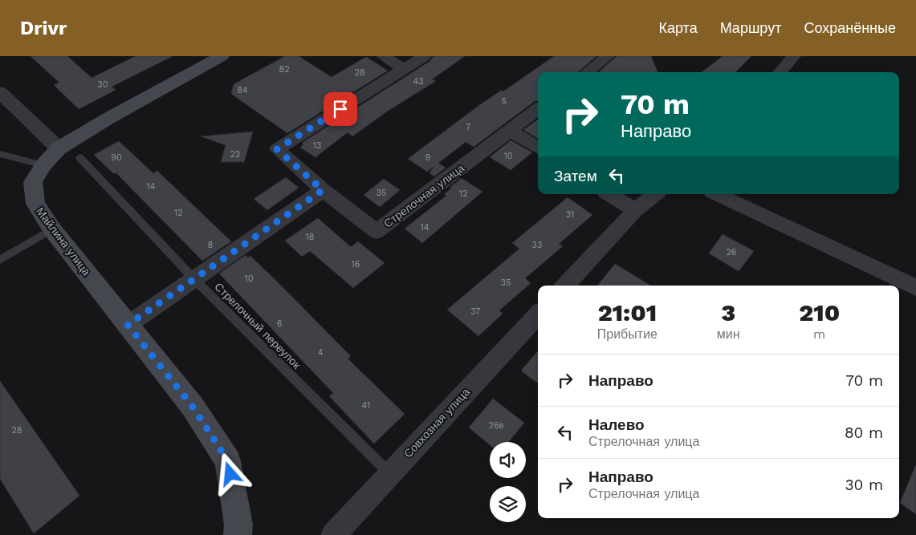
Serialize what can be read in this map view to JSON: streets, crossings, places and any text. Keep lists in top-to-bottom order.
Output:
{
  "streets": {
    "main road": ["Майлина улица"],
    "street": ["Стрелочная улица", "Совхозная улица"],
    "lane": ["Стрелочный переулок"]
  },
  "crossings": [
    ["Стрелочный переулок", "Совхозная улица"]
  ],
  "house_numbers": [
    "82",
    "28",
    "43",
    "30",
    "84",
    "5",
    "7",
    "13",
    "22",
    "10",
    "90",
    "9",
    "14",
    "35",
    "12",
    "12",
    "31",
    "14",
    "18",
    "8",
    "33",
    "26",
    "16",
    "10",
    "35",
    "37",
    "6",
    "4",
    "41",
    "26в",
    "28"
  ],
  "page": {
    "header": "Drivr",
    "nav": ["Карта", "Маршрут", "Сохранённые"],
    "turn": ["70 m", "Направо"],
    "then": "Затем",
    "eta": [
      "21:01",
      "Прибытие",
      "3",
      "мин",
      "210",
      "m"
    ],
    "list": [
      {
        "name": "Направо",
        "value": "70 m"
      },
      {
        "name": "Налево",
        "note": "Стрелочная улица",
        "value": "80 m"
      },
      {
        "name": "Направо",
        "note": "Стрелочная улица",
        "value": "30 m"
      }
    ]
  }
}
